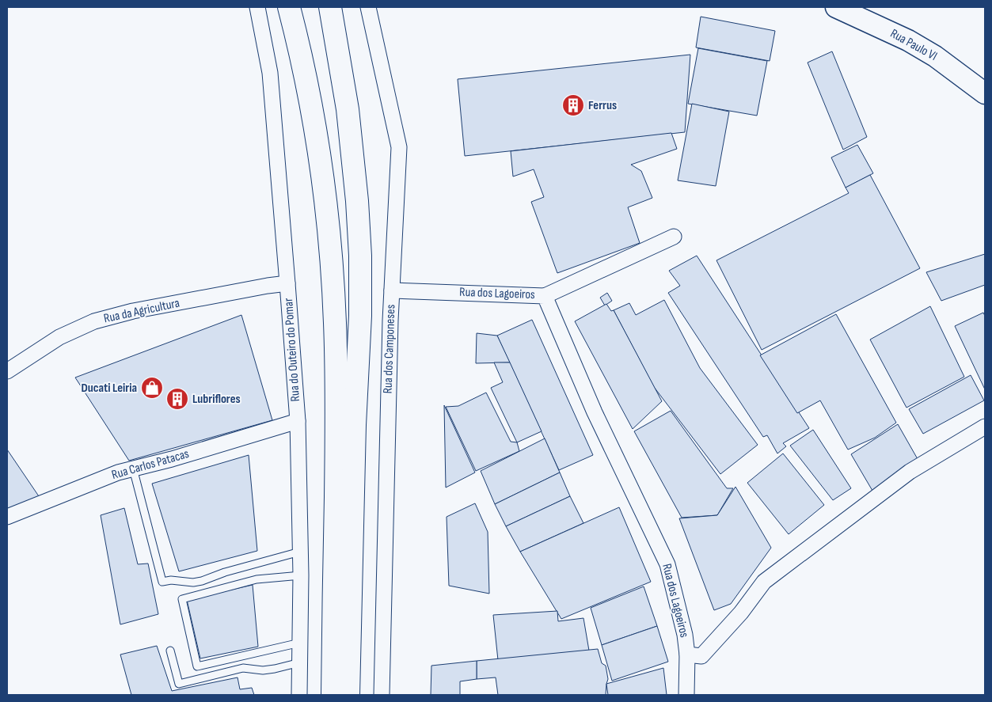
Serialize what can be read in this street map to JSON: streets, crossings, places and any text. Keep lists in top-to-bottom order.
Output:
{
  "streets": {
    "main road": ["Rua Paulo VI"],
    "street": [
      "Rua dos Lagoeiros",
      "Rua da Agricultura",
      "Rua dos Camponeses",
      "Rua do Outeiro do Pomar",
      "Rua Carlos Patacas"
    ]
  },
  "crossings": [
    ["Rua dos Lagoeiros", "Rua dos Camponeses"],
    ["Rua da Agricultura", "Rua do Outeiro do Pomar"],
    ["Rua do Outeiro do Pomar", "Rua Carlos Patacas"]
  ],
  "places": {
    "building": ["Ferrus", "Lubriflores"],
    "shop": ["Ducati Leiria"]
  }
}
